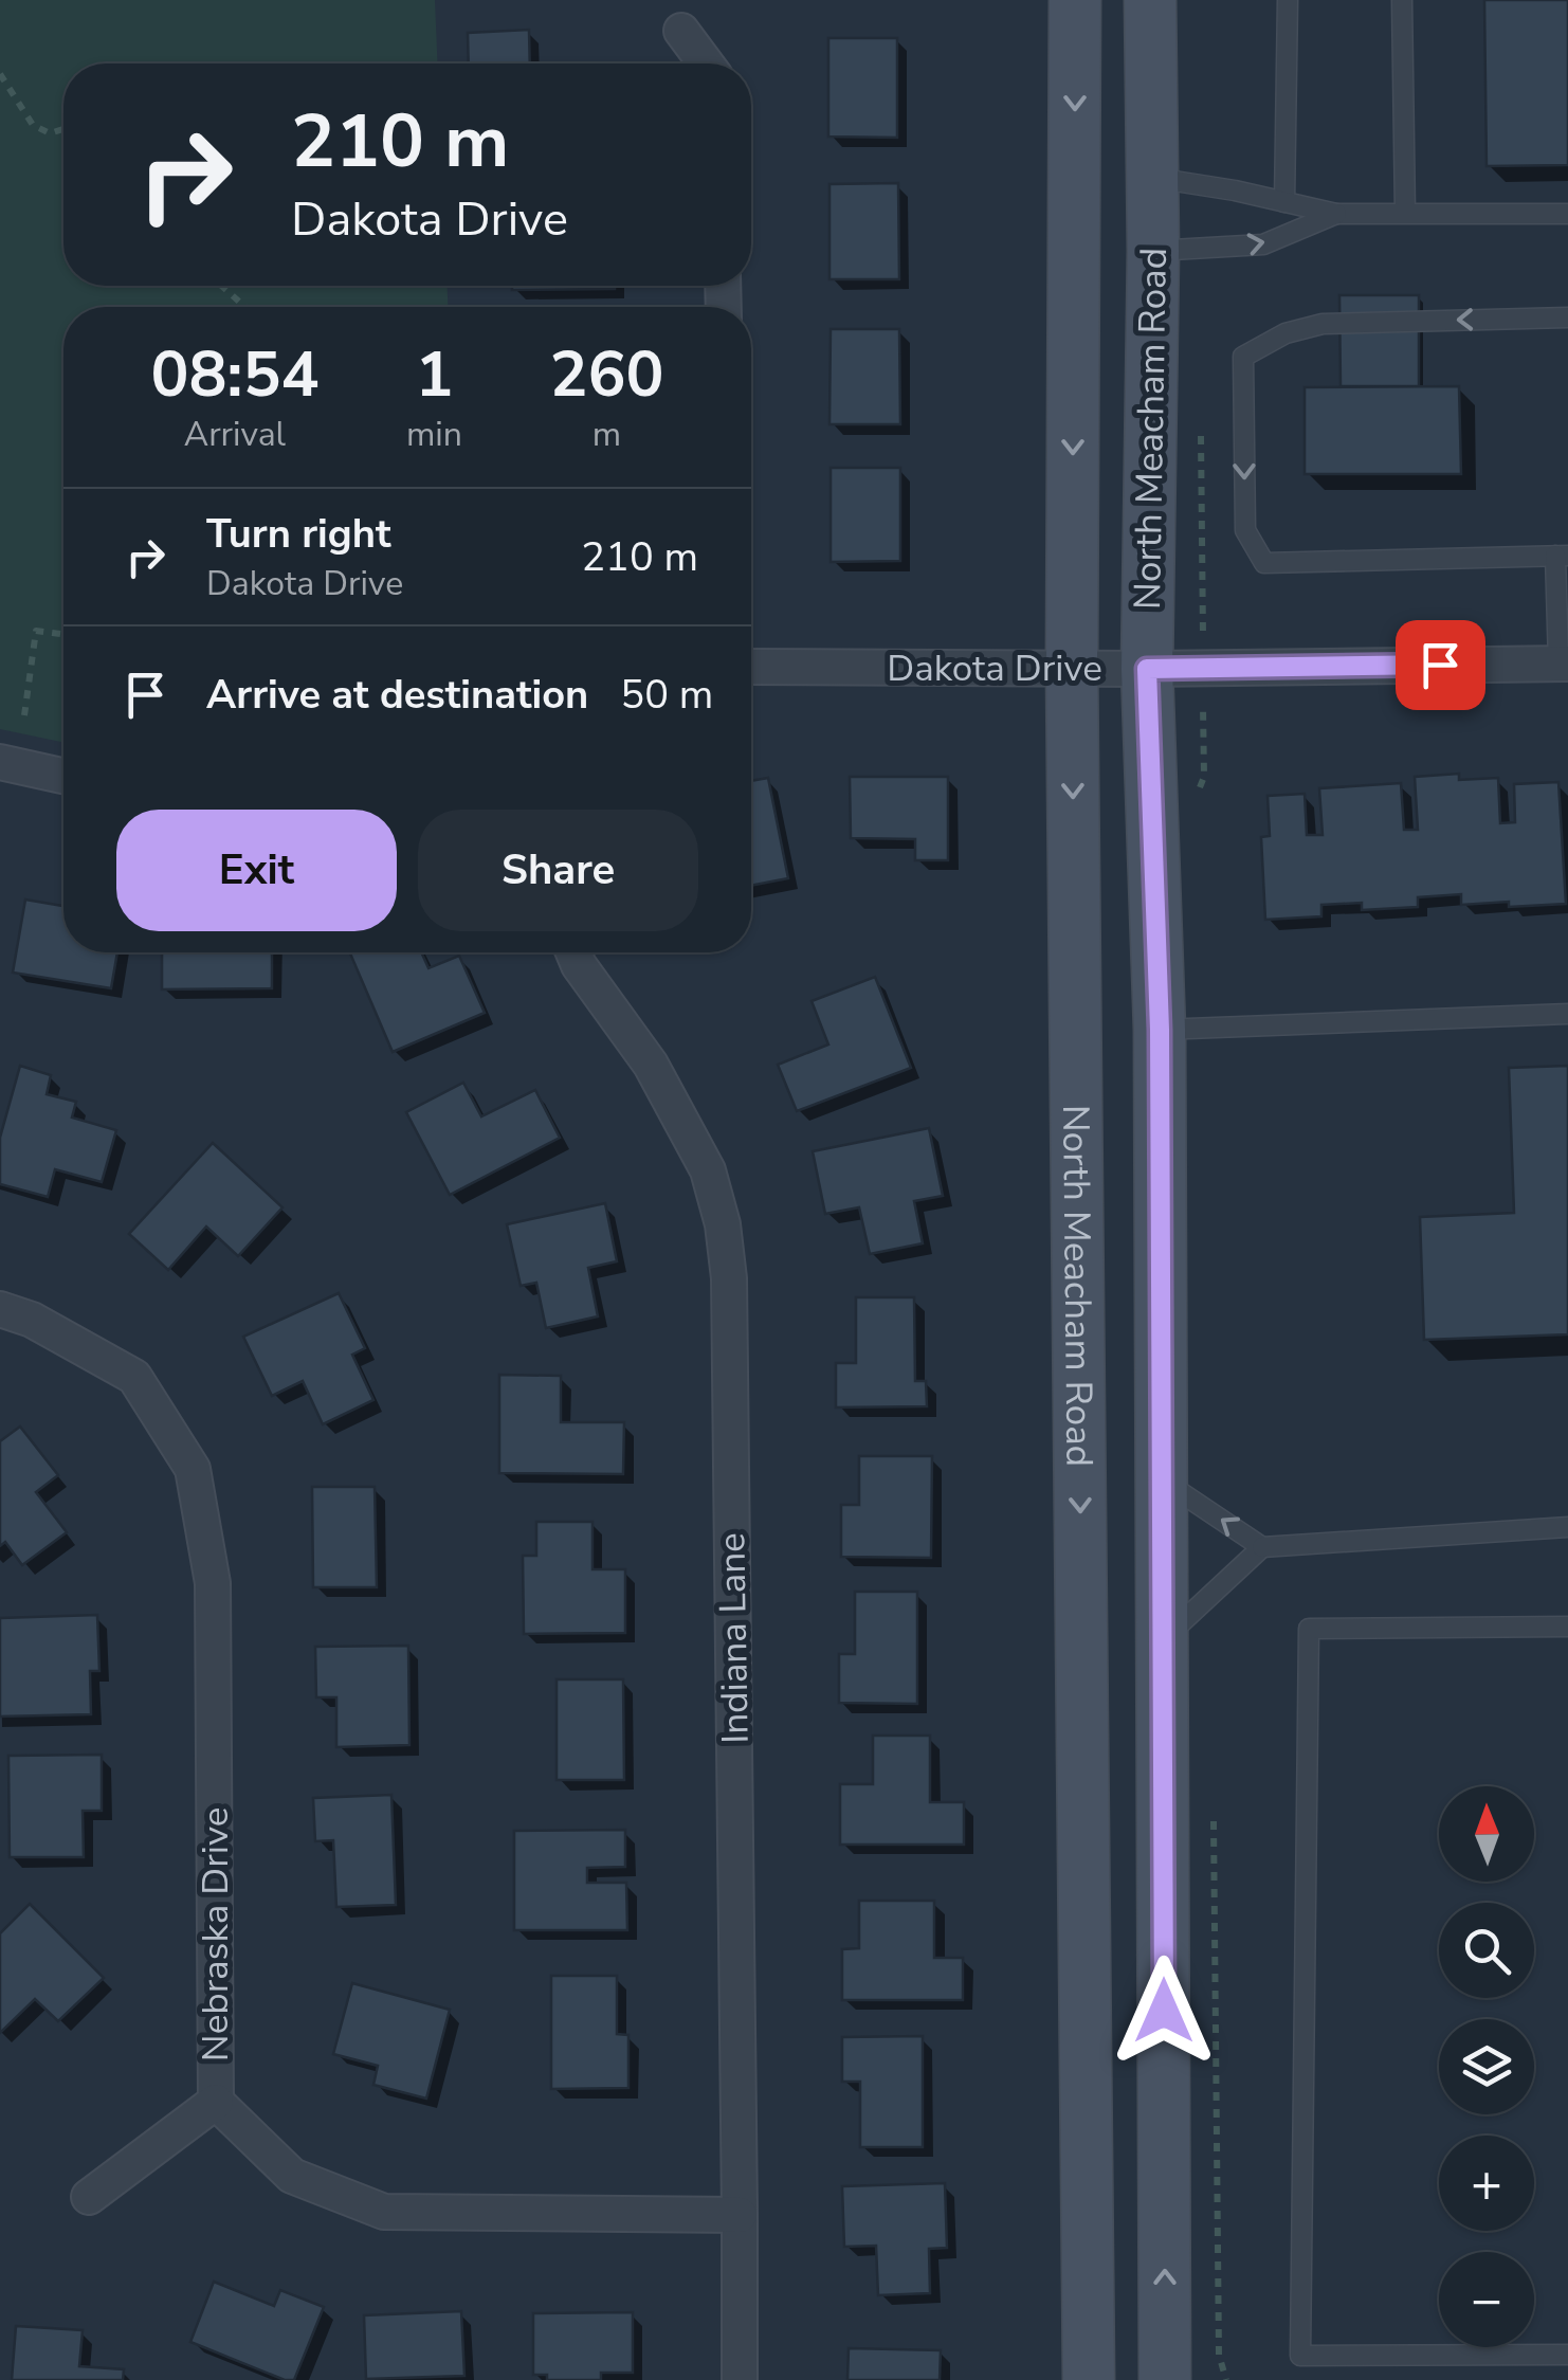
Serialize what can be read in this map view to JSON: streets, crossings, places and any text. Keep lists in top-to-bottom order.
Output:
{
  "streets": {
    "main road": ["North Meacham Road"],
    "street": ["Dakota Drive", "Indiana Lane", "Nebraska Drive"]
  },
  "crossings": [
    ["North Meacham Road", "Dakota Drive"],
    ["Indiana Lane", "Nebraska Drive"]
  ],
  "north": "top",
  "page": {
    "turn": ["210 m", "Dakota Drive"],
    "eta": [
      "08:54",
      "Arrival",
      "1",
      "min",
      "260",
      "m"
    ],
    "list": [
      {
        "name": "Turn right",
        "note": "Dakota Drive",
        "value": "210 m"
      },
      {
        "name": "Arrive at destination",
        "value": "50 m"
      }
    ],
    "buttons": ["Exit", "Share"],
    "map_buttons": ["+", "−"]
  }
}
